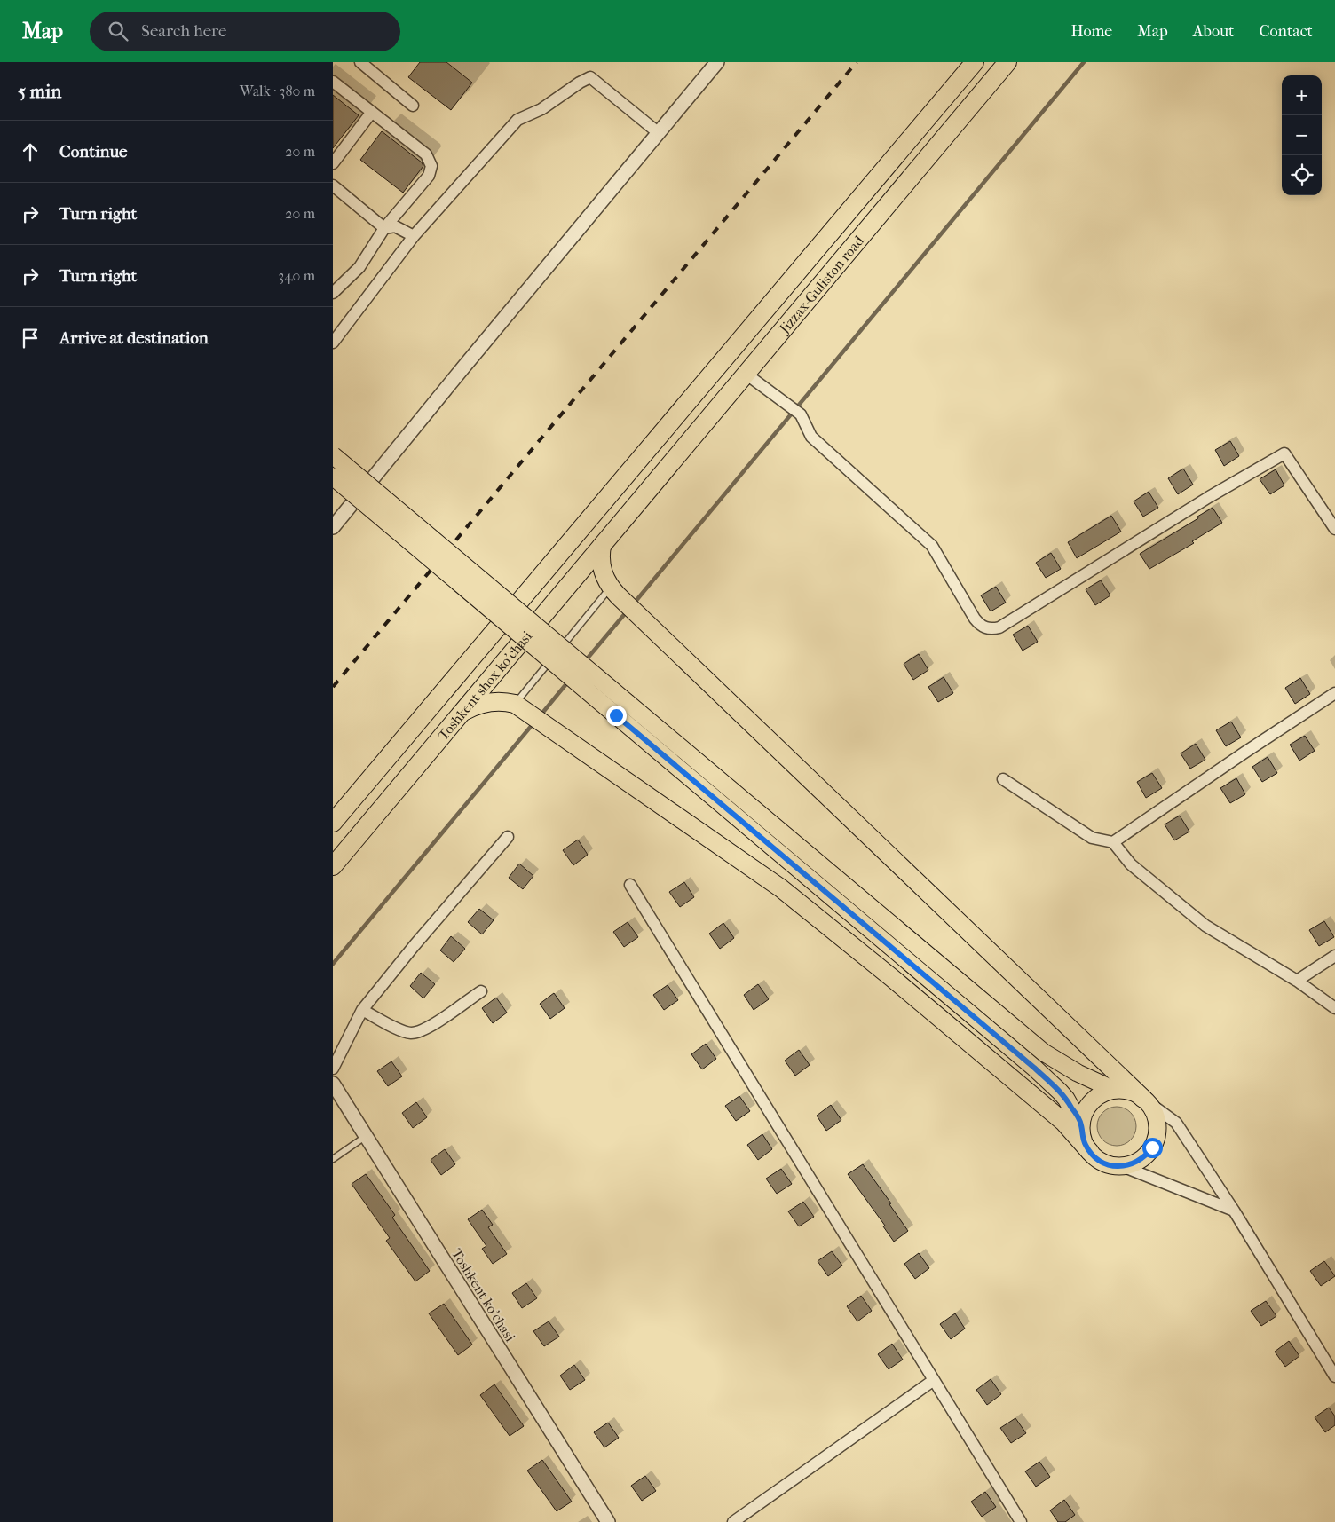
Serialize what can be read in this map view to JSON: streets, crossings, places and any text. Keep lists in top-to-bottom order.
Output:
{
  "streets": {
    "highway": ["Jizzax-Guliston road", "Toshkent shox ko'chasi"],
    "street": ["Toshkent ko'chasi"]
  },
  "crossings": [
    ["Jizzax-Guliston road", "Toshkent shox ko'chasi"]
  ],
  "page": {
    "header": "Map",
    "search": "Search here",
    "nav": [
      "Home",
      "Map",
      "About",
      "Contact"
    ],
    "heading": ["5 min", "Walk · 380 m"],
    "map_buttons": ["+", "−"],
    "list": [
      ["Continue", "20 m"],
      ["Turn right", "20 m"],
      ["Turn right", "340 m"],
      "Arrive at destination"
    ]
  }
}
